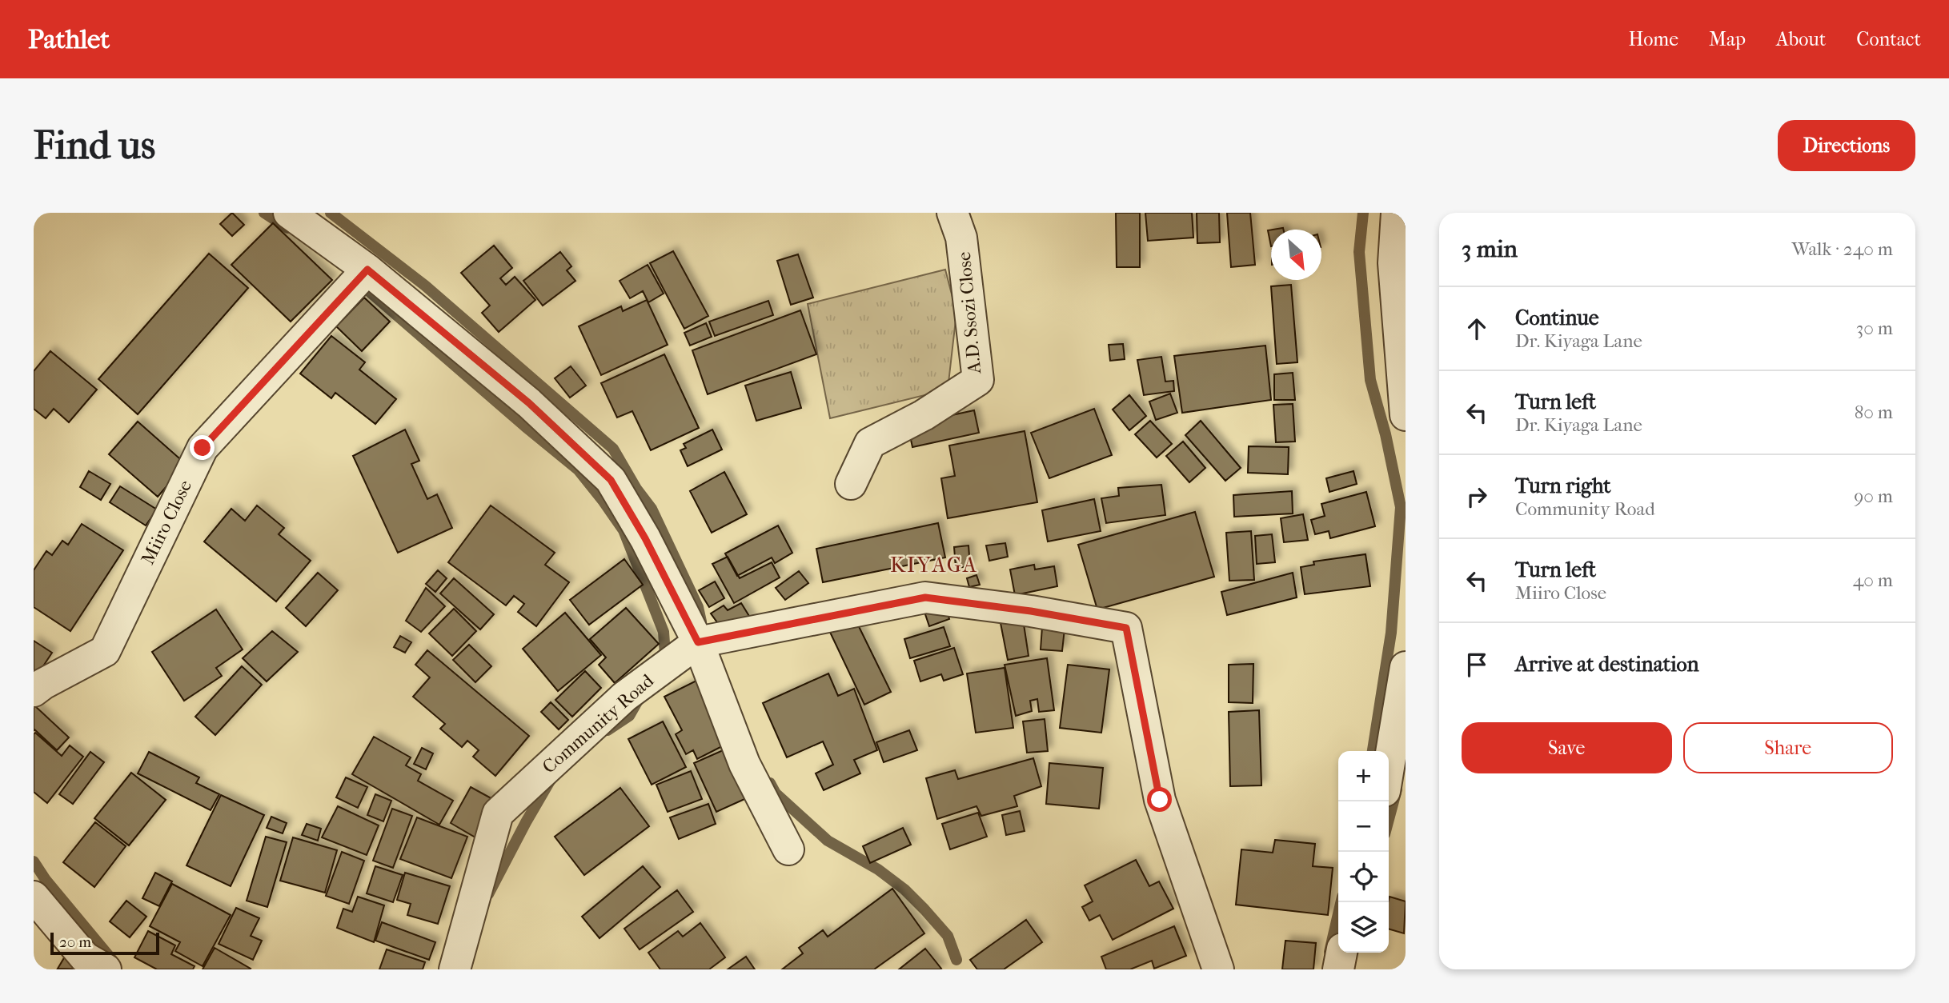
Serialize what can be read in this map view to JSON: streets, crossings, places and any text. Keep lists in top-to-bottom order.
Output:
{
  "streets": {
    "street": ["A.D. Ssozi Close", "Miiro Close", "Community Road"]
  },
  "districts": ["KIYAGA"],
  "scale_bar": "20 m",
  "north": "bottom right",
  "page": {
    "header": "Pathlet",
    "nav": [
      "Home",
      "Map",
      "About",
      "Contact"
    ],
    "buttons": [
      "Directions",
      ["Save", "Share"]
    ],
    "title": "Find us",
    "heading": ["3 min", "Walk · 240 m"],
    "list": [
      ["Continue", "Dr. Kiyaga Lane", "30 m"],
      ["Turn left", "Dr. Kiyaga Lane", "80 m"],
      ["Turn right", "Community Road", "90 m"],
      ["Turn left", "Miiro Close", "40 m"],
      "Arrive at destination"
    ],
    "map_buttons": ["+", "−"],
    "scale": "20 m"
  }
}
